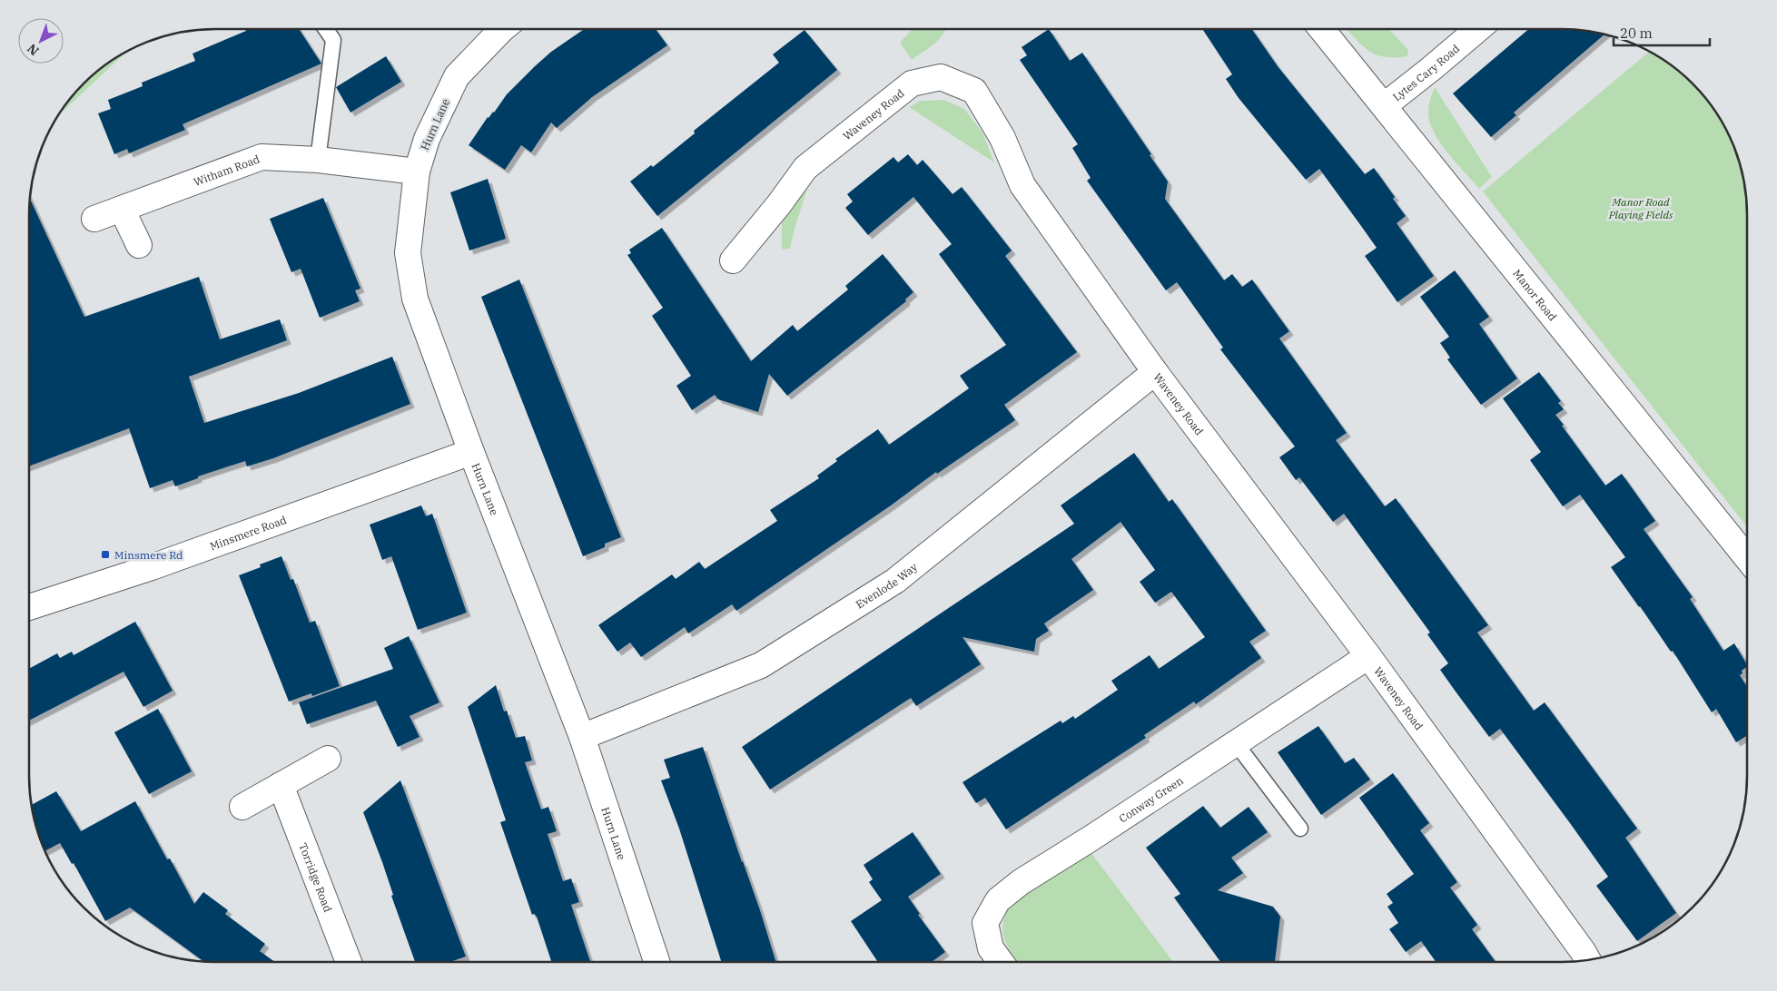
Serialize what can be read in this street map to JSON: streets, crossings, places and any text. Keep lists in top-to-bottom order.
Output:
{
  "streets": {
    "street": [
      "Lytes Cary Road",
      "Waveney Road",
      "Hurn Lane",
      "Witham Road",
      "Manor Road",
      "Minsmere Road",
      "Evenlode Way",
      "Conway Green",
      "Torridge Road"
    ]
  },
  "crossings": [
    ["Lytes Cary Road", "Manor Road"],
    ["Waveney Road", "Evenlode Way"],
    ["Waveney Road", "Conway Green"],
    ["Hurn Lane", "Witham Road"],
    ["Hurn Lane", "Minsmere Road"],
    ["Hurn Lane", "Evenlode Way"]
  ],
  "parks": ["Manor Road Playing Fields"],
  "places": {
    "transit": ["Minsmere Rd"]
  },
  "scale_bar": "20 m",
  "north": "bottom left"
}
